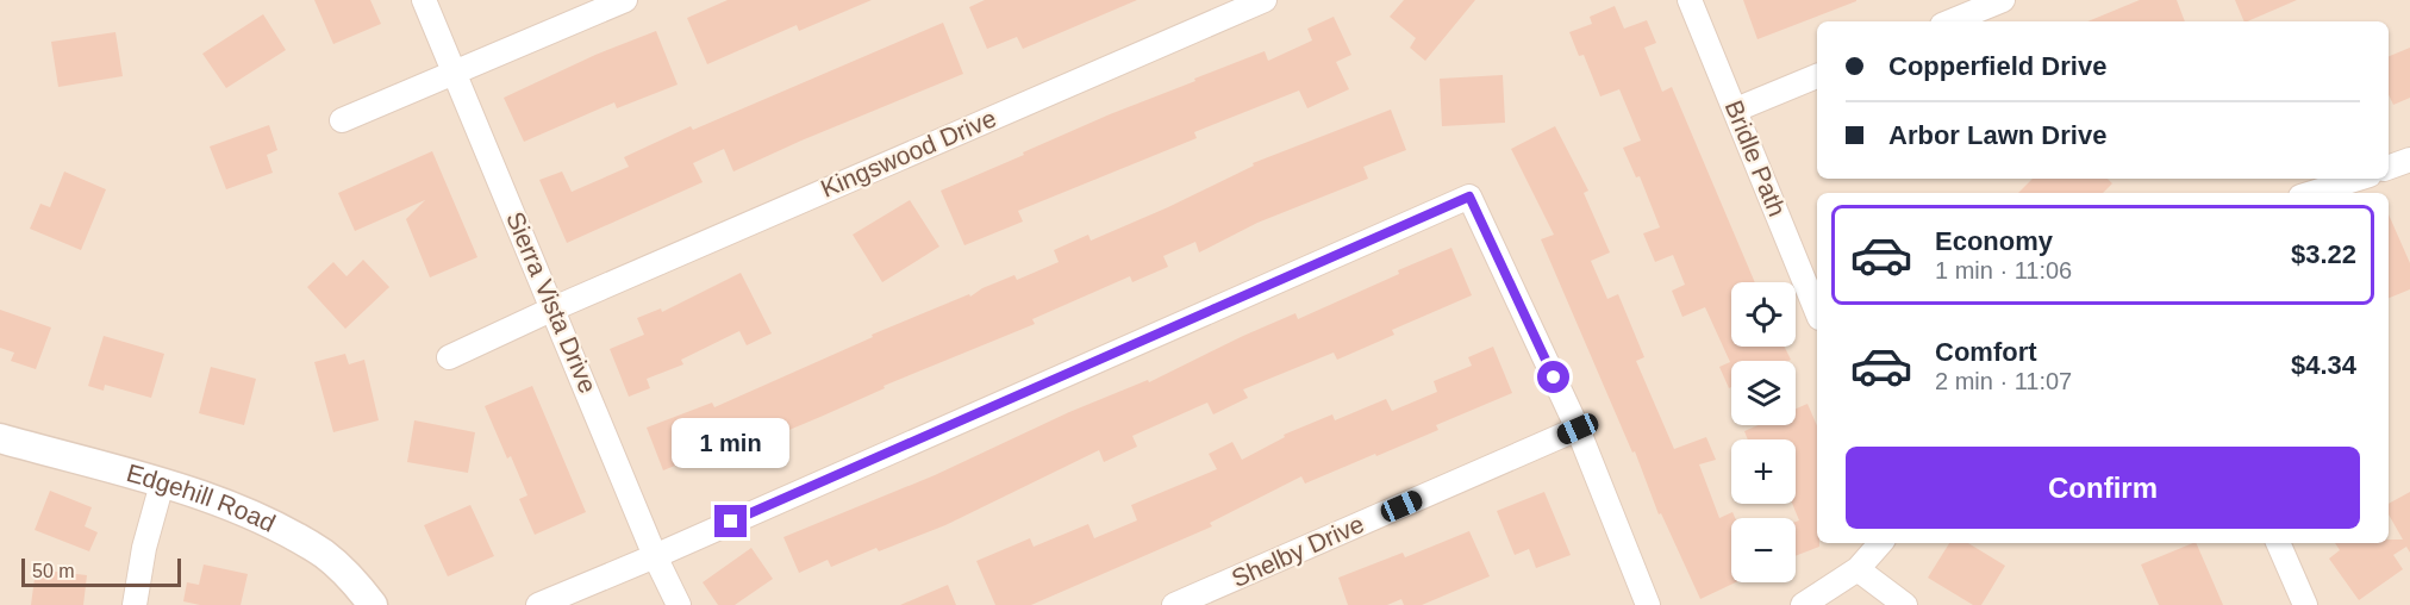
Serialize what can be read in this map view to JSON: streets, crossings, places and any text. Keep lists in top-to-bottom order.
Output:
{
  "streets": {
    "street": [
      "Kingswood Drive",
      "Bridle Path",
      "Sierra Vista Drive",
      "Edgehill Road",
      "Shelby Drive"
    ]
  },
  "crossings": [
    ["Kingswood Drive", "Sierra Vista Drive"]
  ],
  "scale_bar": "50 m",
  "page": {
    "banner": ["Copperfield Drive", "Arbor Lawn Drive"],
    "list": [
      {
        "name": "Economy",
        "note": "1 min · 11:06",
        "value": "$3.22"
      },
      {
        "name": "Comfort",
        "note": "2 min · 11:07",
        "value": "$4.34"
      }
    ],
    "map_buttons": ["+", "−"],
    "bubble": "1 min",
    "buttons": "Confirm",
    "scale": "50 m"
  }
}
